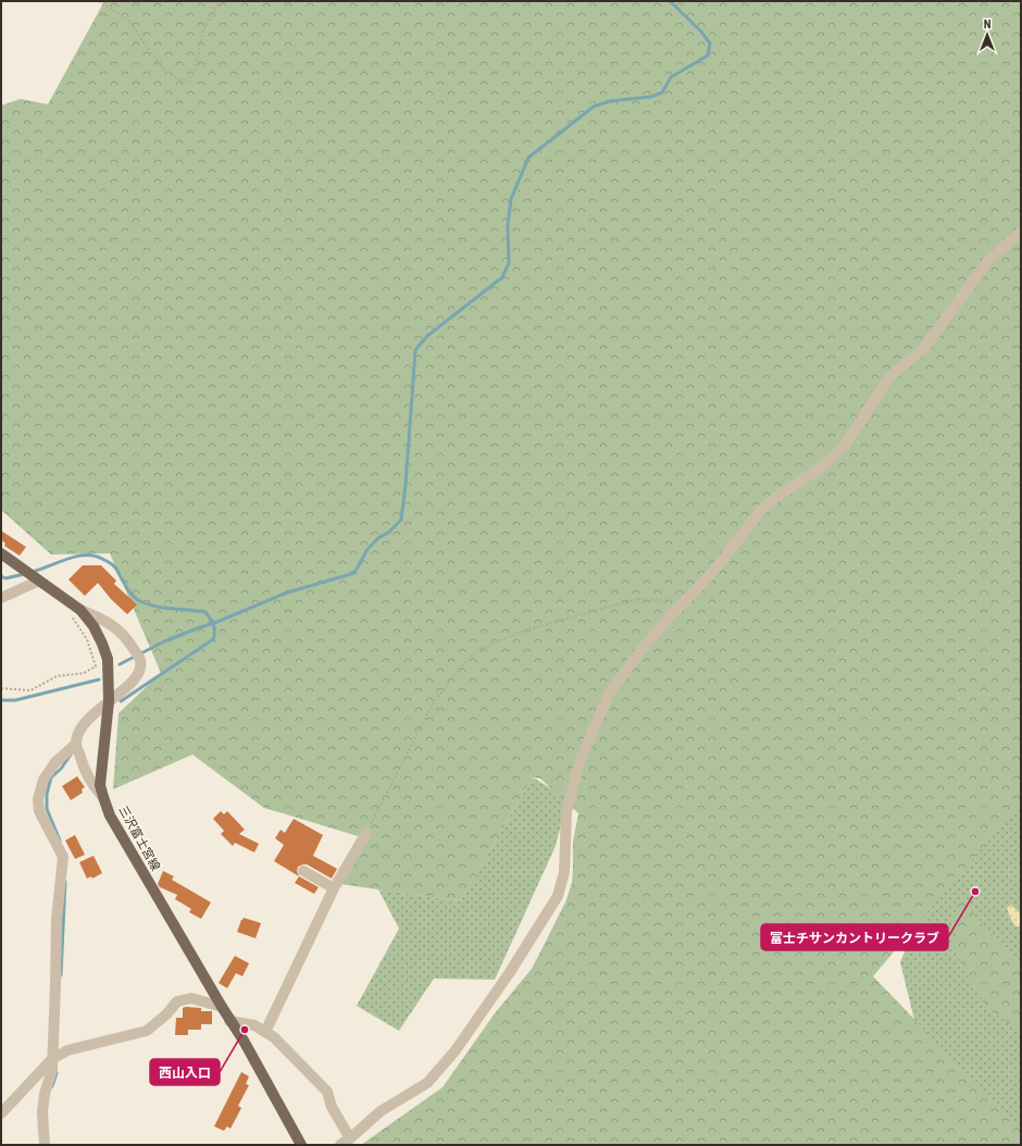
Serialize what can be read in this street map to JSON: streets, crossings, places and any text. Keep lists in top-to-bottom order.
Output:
{
  "streets": {
    "main road": ["三沢富士宮線"]
  },
  "places": ["富士チサンカントリークラブ", "西山入口"],
  "north": "top"
}
